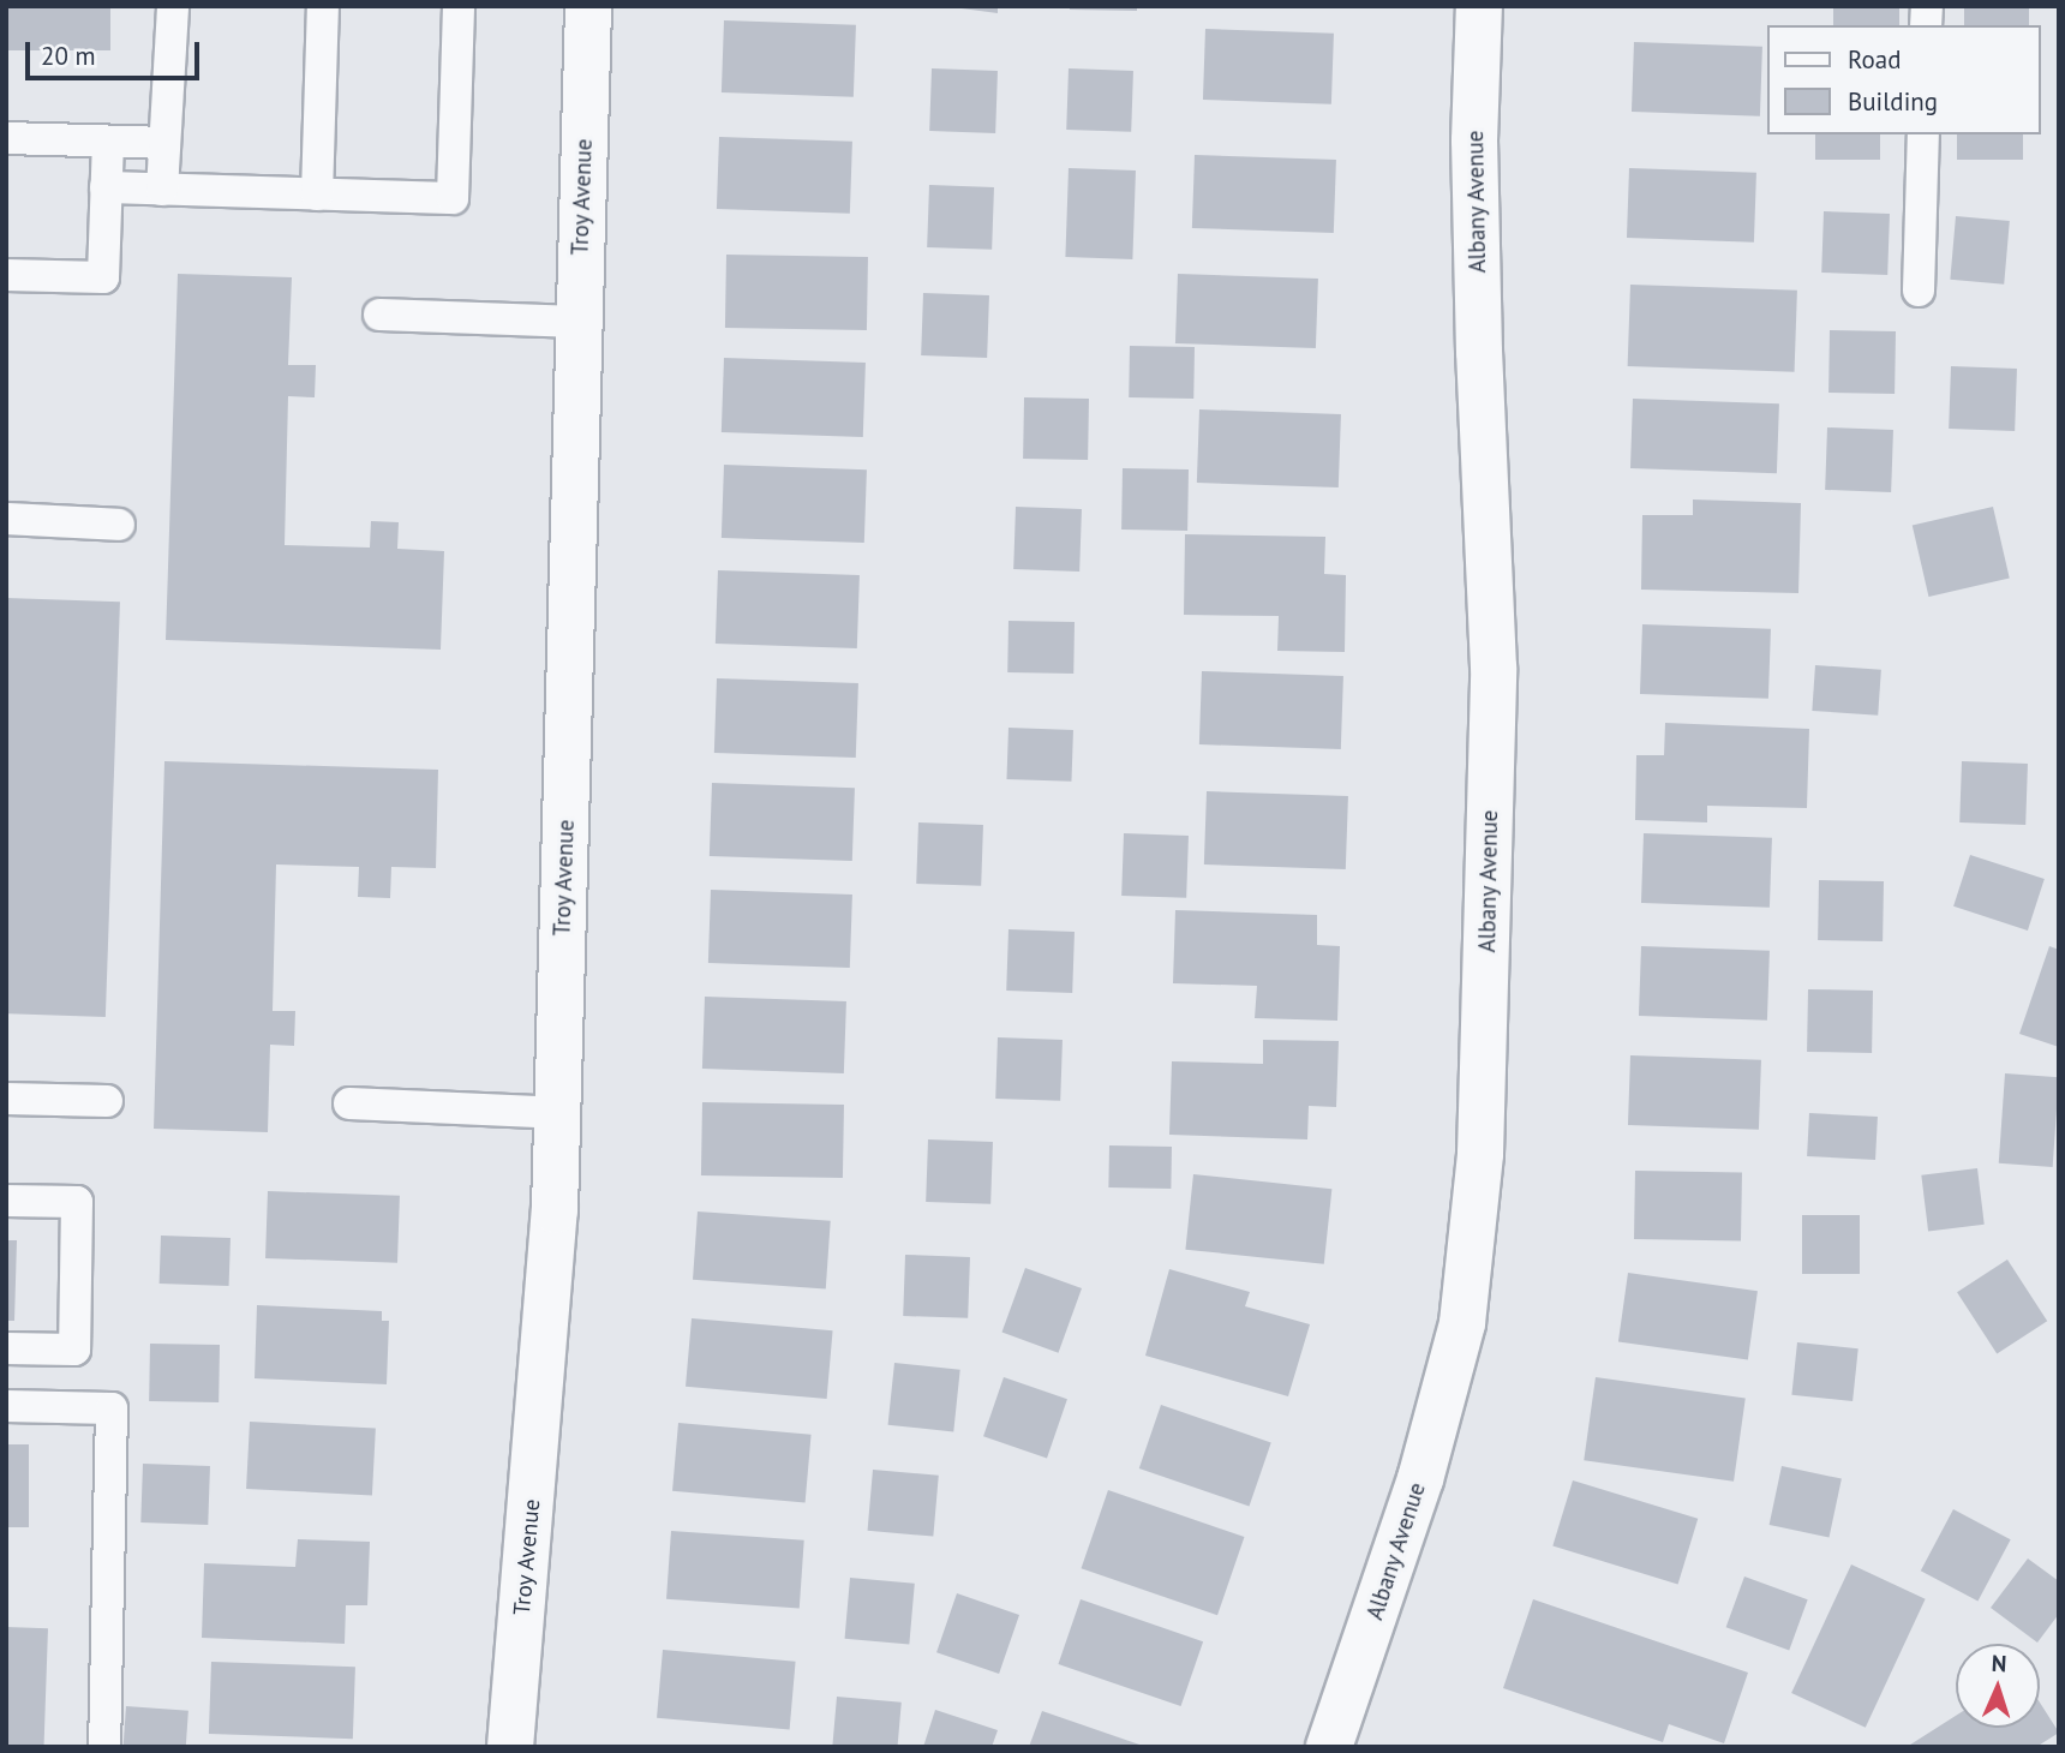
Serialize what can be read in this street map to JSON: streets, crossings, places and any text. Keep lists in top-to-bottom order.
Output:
{
  "streets": {
    "street": ["Troy Avenue", "Albany Avenue"]
  },
  "legend": ["Road", "Building"],
  "scale_bar": "20 m",
  "north": "top"
}
